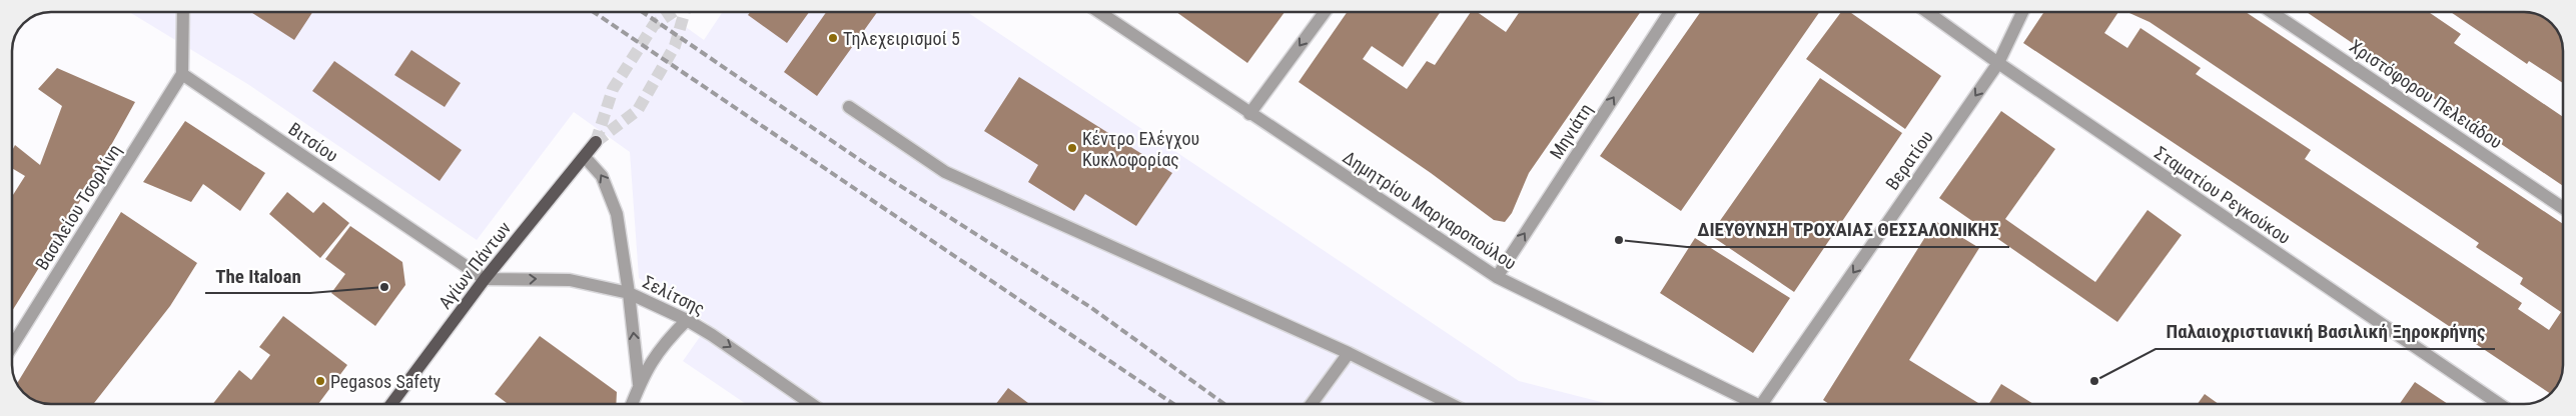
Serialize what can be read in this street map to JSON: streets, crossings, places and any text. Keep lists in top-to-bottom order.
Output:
{
  "streets": {
    "main road": ["Αγίων Πάντων"],
    "street": [
      "Χριστόφορου Πελειάδου",
      "Μηνιάτη",
      "Βιτσίου",
      "Βερατίου",
      "Σταματίου Ρεγκούκου",
      "Βασιλείου Τσορλίνη",
      "Δημητρίου Μαργαροπούλου",
      "Σελίτσης"
    ]
  },
  "crossings": [
    ["Μηνιάτη", "Δημητρίου Μαργαροπούλου"],
    ["Βιτσίου", "Βασιλείου Τσορλίνη"],
    ["Βιτσίου", "Αγίων Πάντων"],
    ["Βιτσίου", "Σελίτσης"],
    ["Βερατίου", "Σταματίου Ρεγκούκου"],
    ["Αγίων Πάντων", "Σελίτσης"]
  ],
  "one_way": ["Μηνιάτη", "Βερατίου", "Σελίτσης"],
  "places": [
    "Τηλεχειρισμοί 5",
    "Κέντρο Ελέγχου Κυκλοφορίας",
    "ΔΙΕΥΘΥΝΣΗ ΤΡΟΧΑΙΑΣ ΘΕΣΣΑΛΟΝΙΚΗΣ",
    "The Italoan",
    "Pegasos Safety",
    "Παλαιοχριστιανική Βασιλική Ξηροκρήνης"
  ]
}
